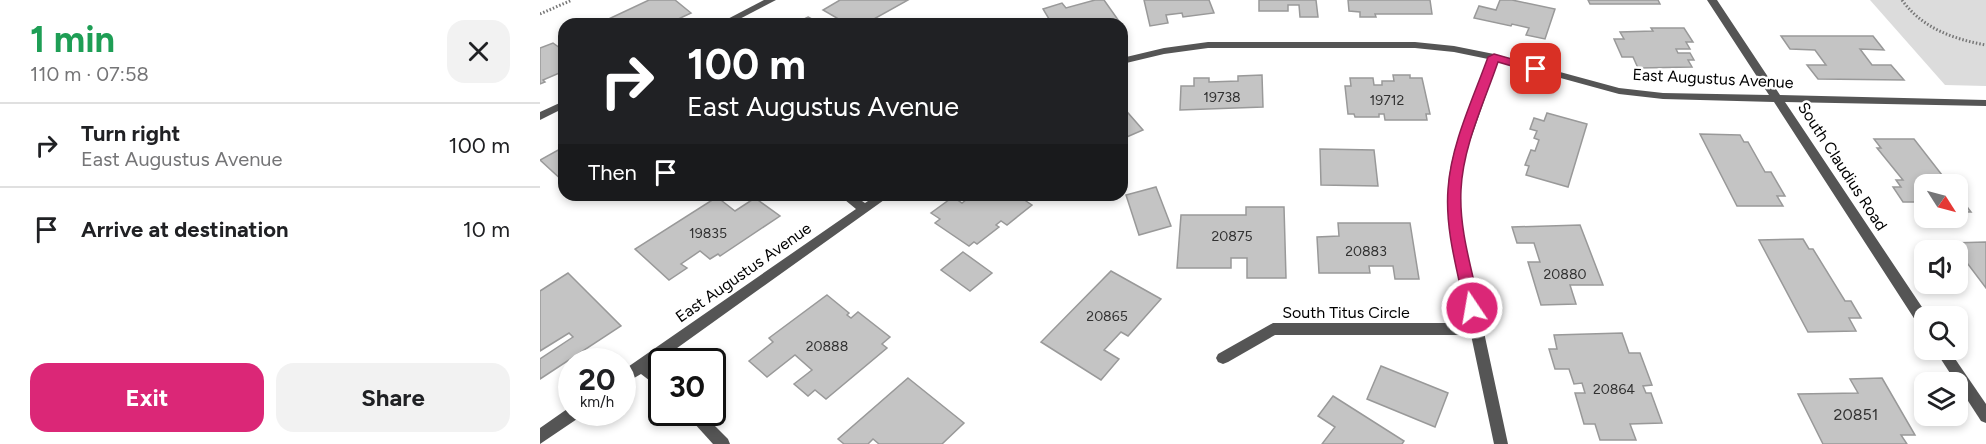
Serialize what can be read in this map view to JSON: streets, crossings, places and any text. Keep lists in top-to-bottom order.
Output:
{
  "streets": {
    "street": ["East Augustus Avenue", "South Claudius Road", "South Titus Circle"]
  },
  "crossings": [
    ["East Augustus Avenue", "South Claudius Road"]
  ],
  "house_numbers": [
    "19738",
    "19712",
    "19835",
    "20875",
    "20883",
    "20880",
    "20865",
    "20888",
    "20864",
    "20851"
  ],
  "north": "bottom right",
  "page": {
    "heading": ["1 min", "110 m · 07:58"],
    "turn": ["100 m", "East Augustus Avenue"],
    "list": [
      {
        "name": "Turn right",
        "note": "East Augustus Avenue",
        "value": "100 m"
      },
      {
        "name": "Arrive at destination",
        "value": "10 m"
      }
    ],
    "then": "Then",
    "speed": "20 km/h",
    "limit": "30",
    "buttons": ["Exit", "Share"]
  }
}
